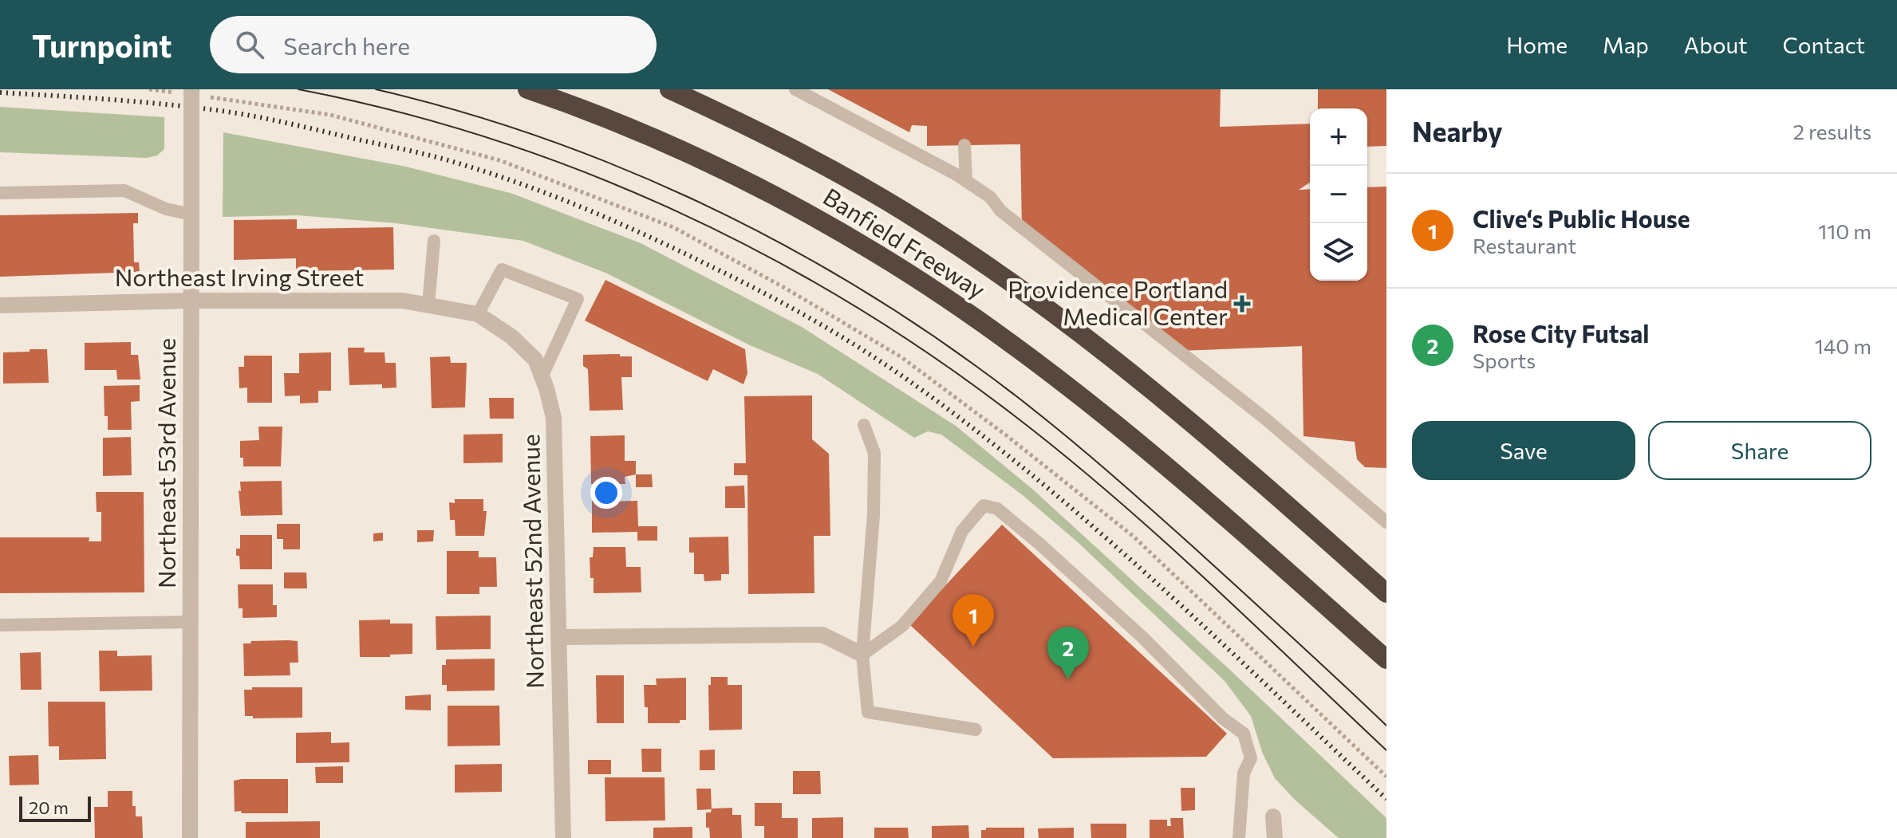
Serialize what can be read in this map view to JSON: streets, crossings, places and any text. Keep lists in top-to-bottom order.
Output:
{
  "streets": {
    "highway": ["Banfield Freeway"],
    "street": ["Northeast Irving Street", "Northeast 53rd Avenue", "Northeast 52nd Avenue"]
  },
  "crossings": [
    ["Northeast Irving Street", "Northeast 53rd Avenue"],
    ["Northeast Irving Street", "Northeast 52nd Avenue"]
  ],
  "places": {
    "health": ["Providence Portland Medical Center"]
  },
  "scale_bar": "20 m",
  "page": {
    "header": "Turnpoint",
    "search": "Search here",
    "nav": [
      "Home",
      "Map",
      "About",
      "Contact"
    ],
    "heading": ["Nearby", "2 results"],
    "map_buttons": ["+", "−"],
    "list": [
      {
        "mark": "1",
        "name": "Clive‘s Public House",
        "note": "Restaurant",
        "value": "110 m"
      },
      {
        "mark": "2",
        "name": "Rose City Futsal",
        "note": "Sports",
        "value": "140 m"
      }
    ],
    "buttons": ["Save", "Share"],
    "pins": ["1", "2"],
    "scale": "20 m"
  }
}
